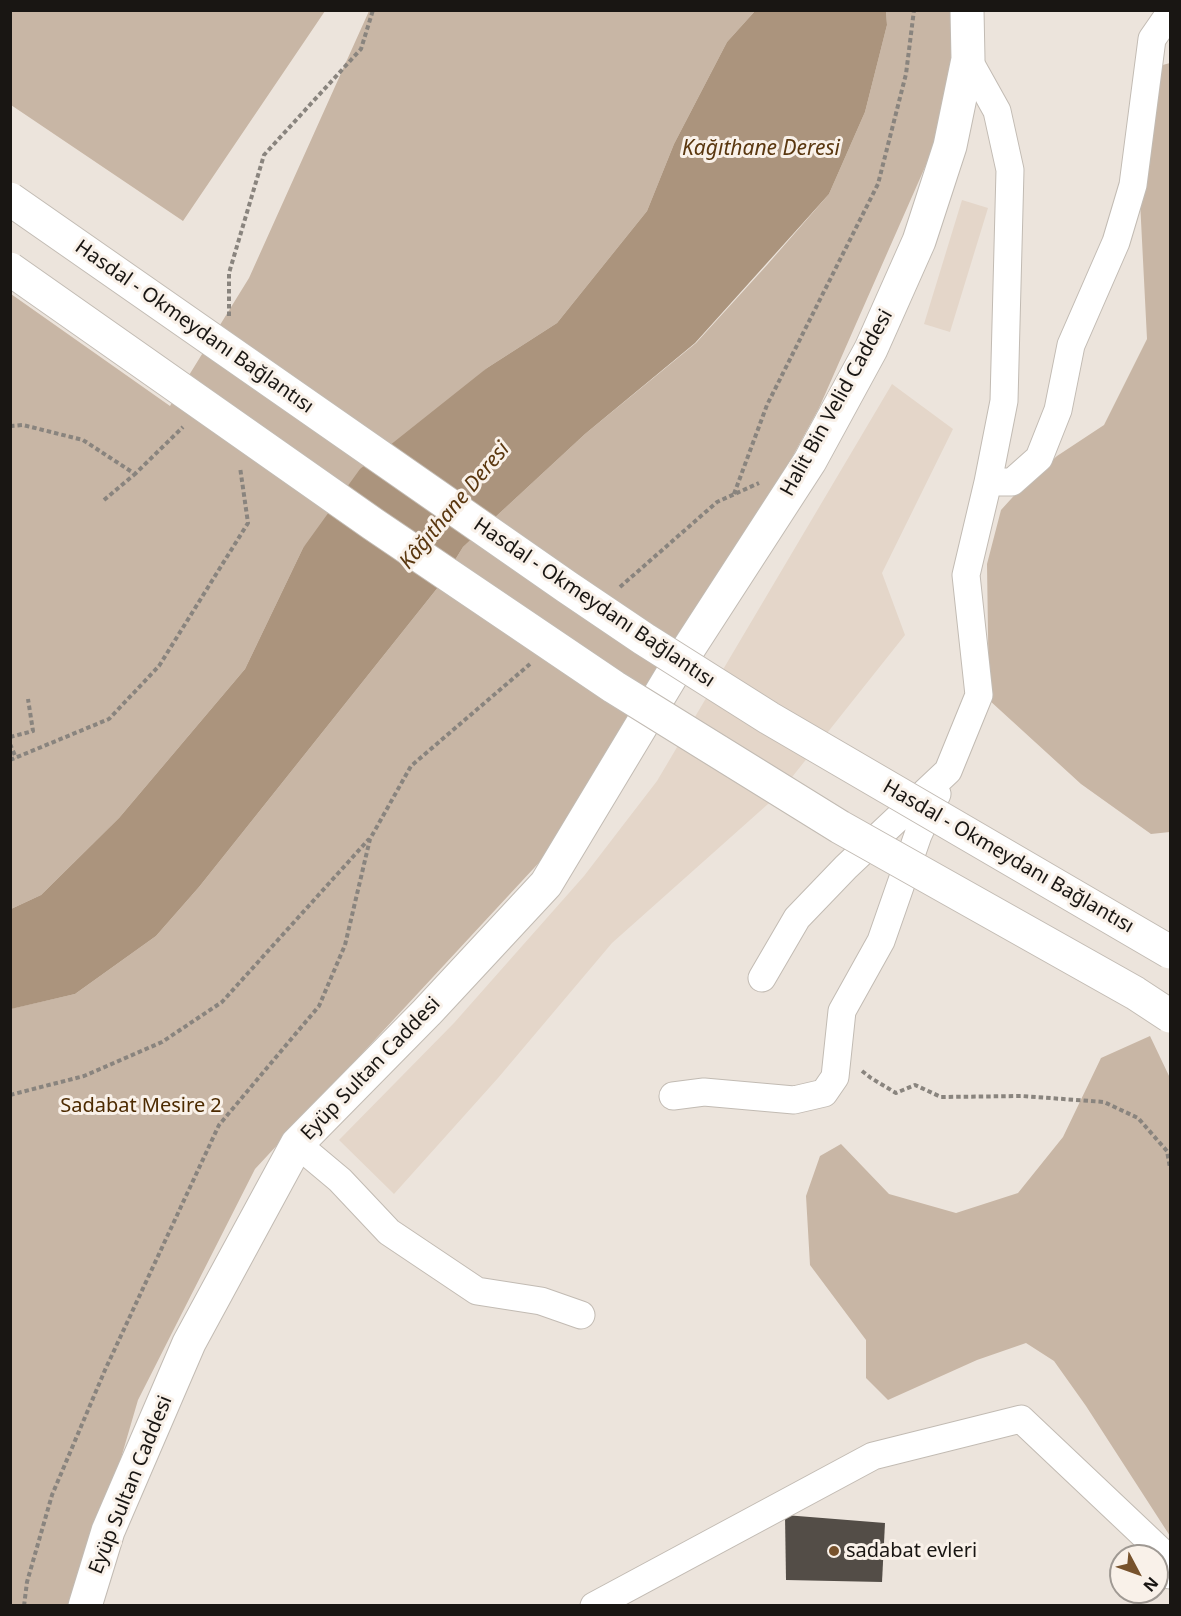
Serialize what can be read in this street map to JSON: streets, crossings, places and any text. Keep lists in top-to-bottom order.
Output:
{
  "streets": {
    "main road": ["Hasdal - Okmeydanı Bağlantısı", "Halit Bin Velid Caddesi", "Eyüp Sultan Caddesi"]
  },
  "crossings": [
    ["Halit Bin Velid Caddesi", "Eyüp Sultan Caddesi"]
  ],
  "water": ["Kağıthane Deresi", "Kâğıthane Deresi"],
  "parks": ["Sadabat Mesire 2"],
  "places": ["sadabat evleri"],
  "north": "bottom right"
}
